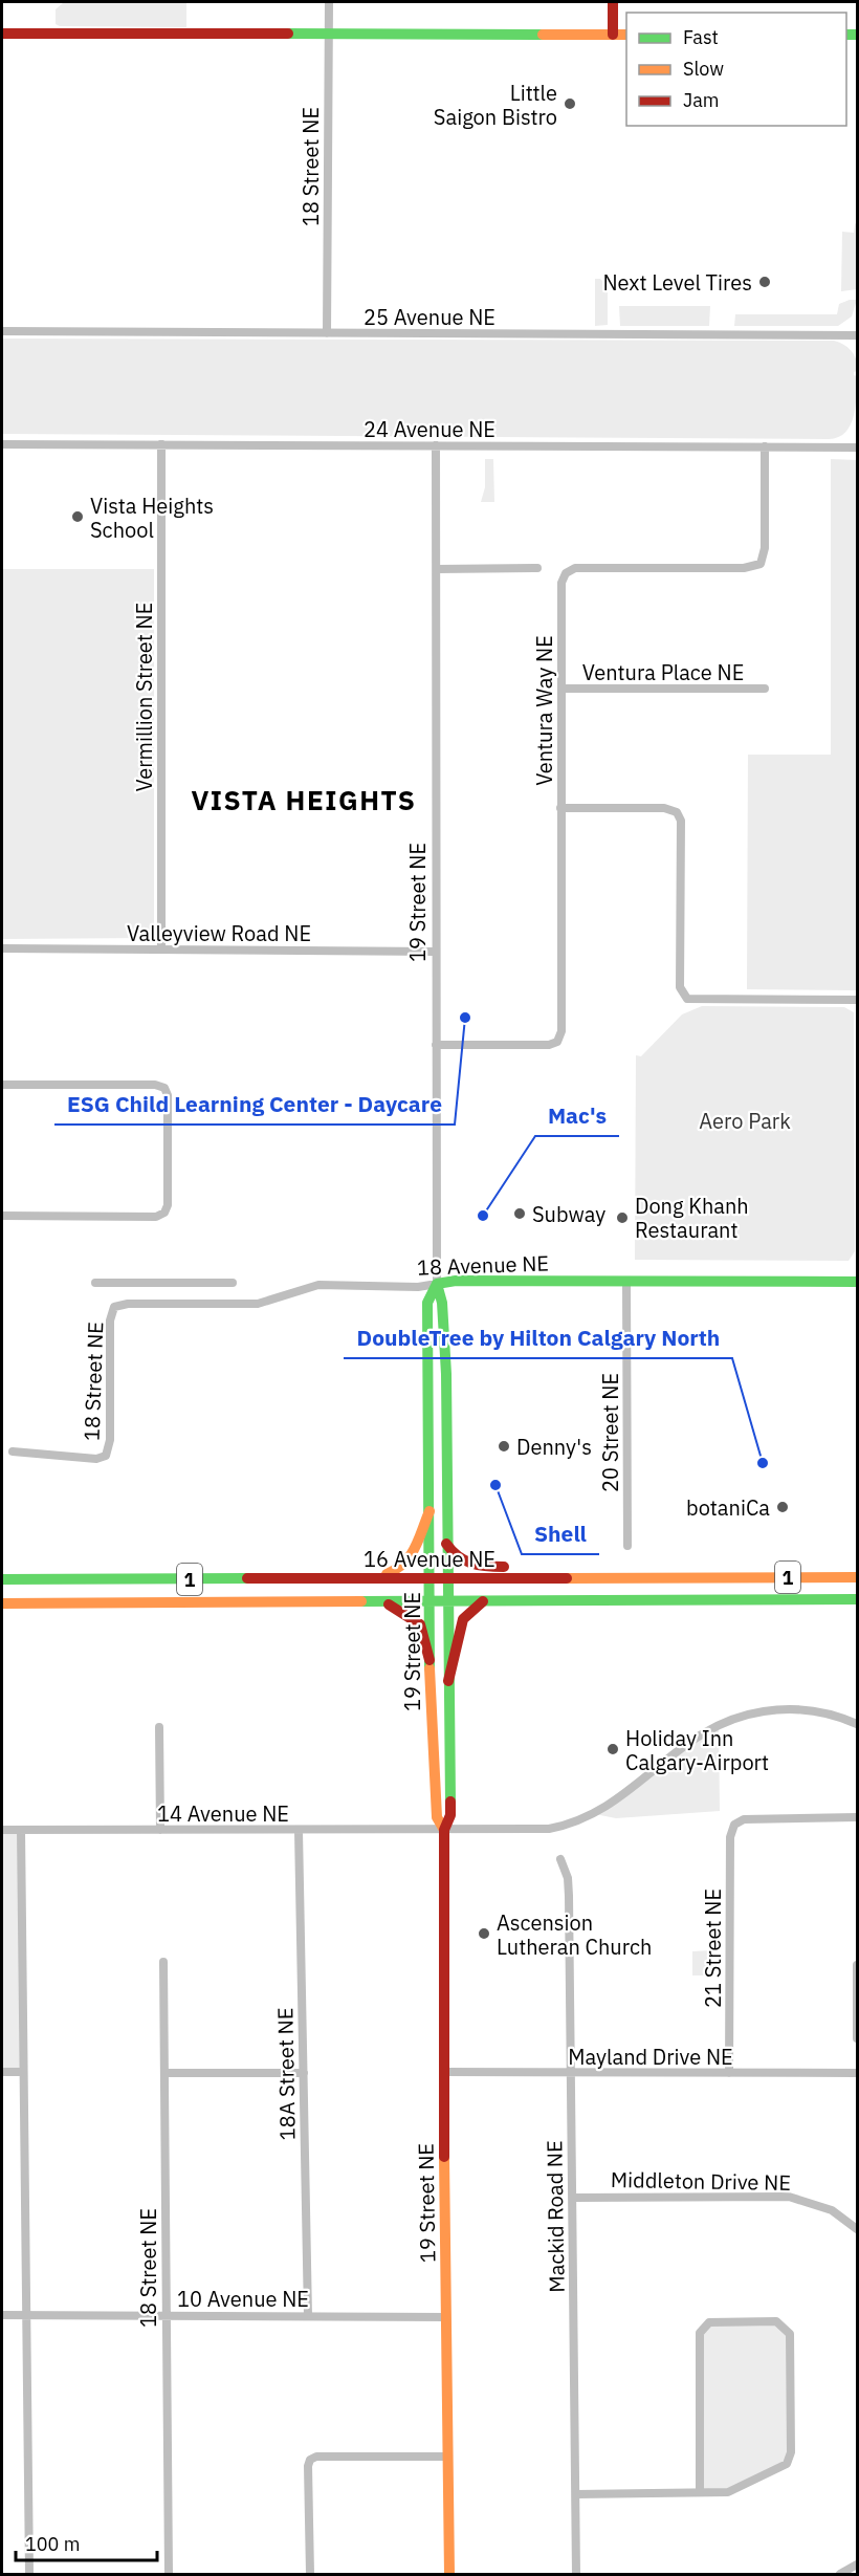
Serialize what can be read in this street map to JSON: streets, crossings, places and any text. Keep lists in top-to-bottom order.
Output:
{
  "streets": {
    "main road": [
      "19 Street NE",
      "18 Avenue NE",
      "16 Avenue NE",
      "1"
    ],
    "street": [
      "18 Street NE",
      "25 Avenue NE",
      "24 Avenue NE",
      "Ventura Place NE",
      "Vermillion Street NE",
      "Ventura Way NE",
      "Valleyview Road NE",
      "20 Street NE",
      "14 Avenue NE",
      "21 Street NE",
      "Mayland Drive NE",
      "18A Street NE",
      "Middleton Drive NE",
      "Mackid Road NE",
      "10 Avenue NE"
    ]
  },
  "crossings": [
    ["18 Street NE", "25 Avenue NE"],
    ["18 Street NE", "18 Avenue NE"],
    ["18 Street NE", "10 Avenue NE"],
    ["24 Avenue NE", "Vermillion Street NE"],
    ["24 Avenue NE", "Ventura Way NE"],
    ["24 Avenue NE", "19 Street NE"],
    ["Ventura Place NE", "Ventura Way NE"],
    ["Vermillion Street NE", "Valleyview Road NE"],
    ["Ventura Way NE", "19 Street NE"],
    ["19 Street NE", "Valleyview Road NE"],
    ["19 Street NE", "18 Avenue NE"],
    ["19 Street NE", "16 Avenue NE"],
    ["19 Street NE", "14 Avenue NE"],
    ["19 Street NE", "Mayland Drive NE"],
    ["19 Street NE", "10 Avenue NE"],
    ["18 Avenue NE", "20 Street NE"],
    ["14 Avenue NE", "18A Street NE"],
    ["21 Street NE", "Mayland Drive NE"],
    ["Mayland Drive NE", "Mackid Road NE"],
    ["18A Street NE", "10 Avenue NE"],
    ["Middleton Drive NE", "Mackid Road NE"]
  ],
  "districts": ["VISTA HEIGHTS"],
  "parks": ["Aero Park"],
  "places": [
    "Little Saigon Bistro",
    "Next Level Tires",
    "Vista Heights School",
    "ESG Child Learning Center - Daycare",
    "Subway",
    "Mac's",
    "Dong Khanh Restaurant",
    "Denny's",
    "DoubleTree by Hilton Calgary North",
    "Shell",
    "botaniCa",
    "Holiday Inn Calgary-Airport",
    "Ascension Lutheran Church"
  ],
  "legend": ["Fast", "Slow", "Jam"],
  "scale_bar": "100 m"
}
